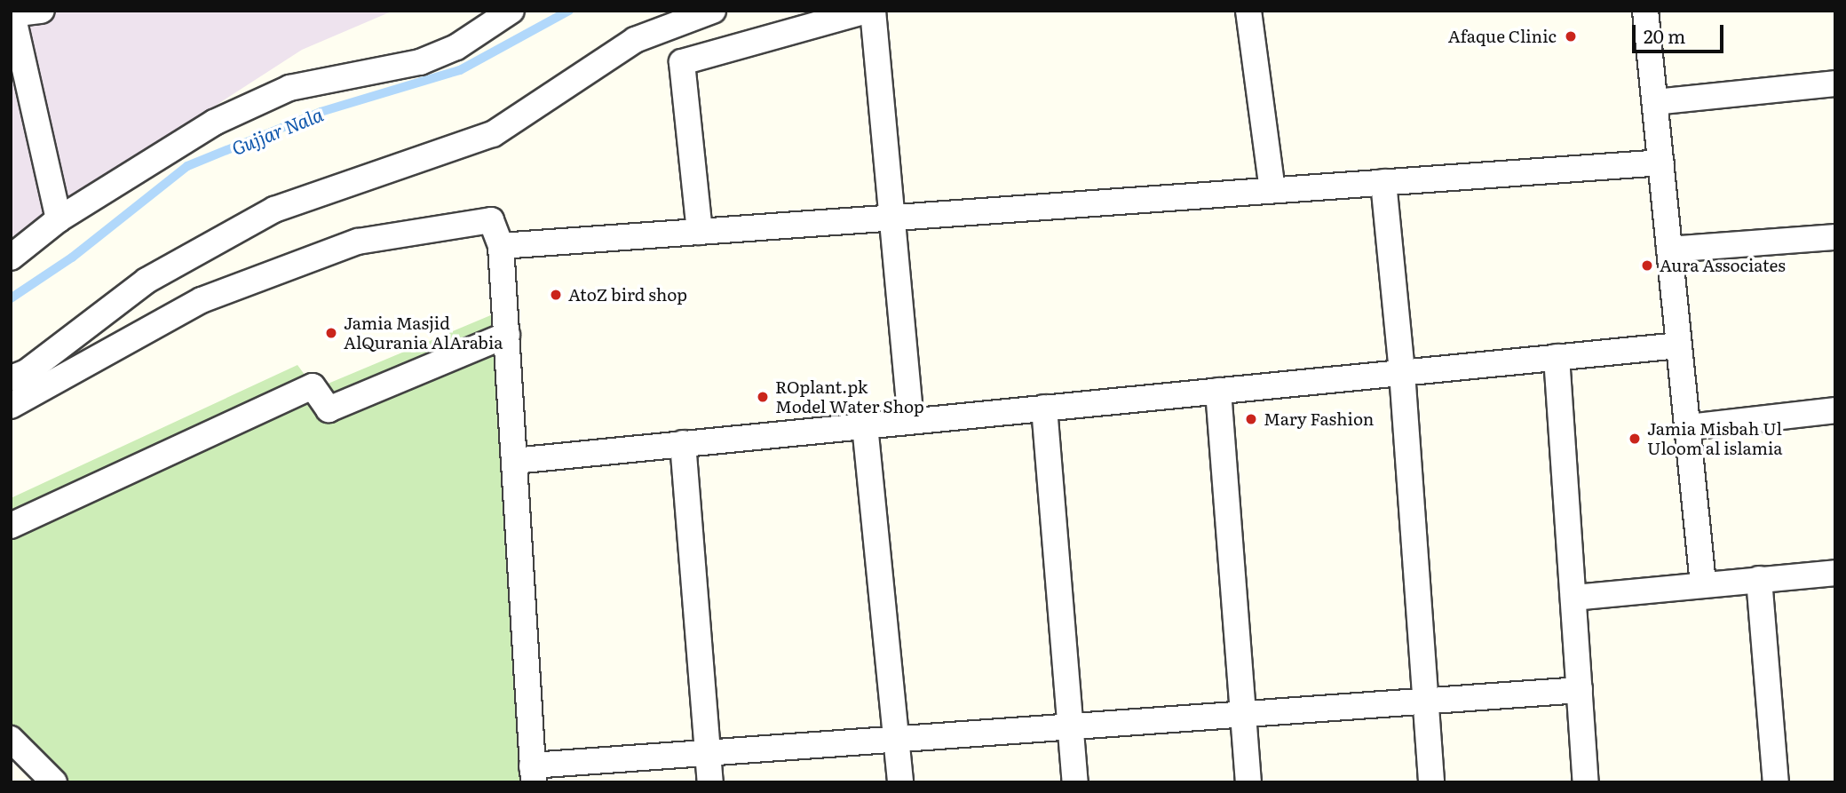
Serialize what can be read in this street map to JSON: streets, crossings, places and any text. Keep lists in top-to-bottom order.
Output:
{
  "water": ["Gujjar Nala"],
  "places": [
    "Afaque Clinic",
    "Aura Associates",
    "AtoZ bird shop",
    "Jamia Masjid AlQurania AlArabia",
    "ROplant.pk Model Water Shop",
    "Mary Fashion",
    "Jamia Misbah Ul Uloom al islamia"
  ],
  "scale_bar": "20 m"
}
